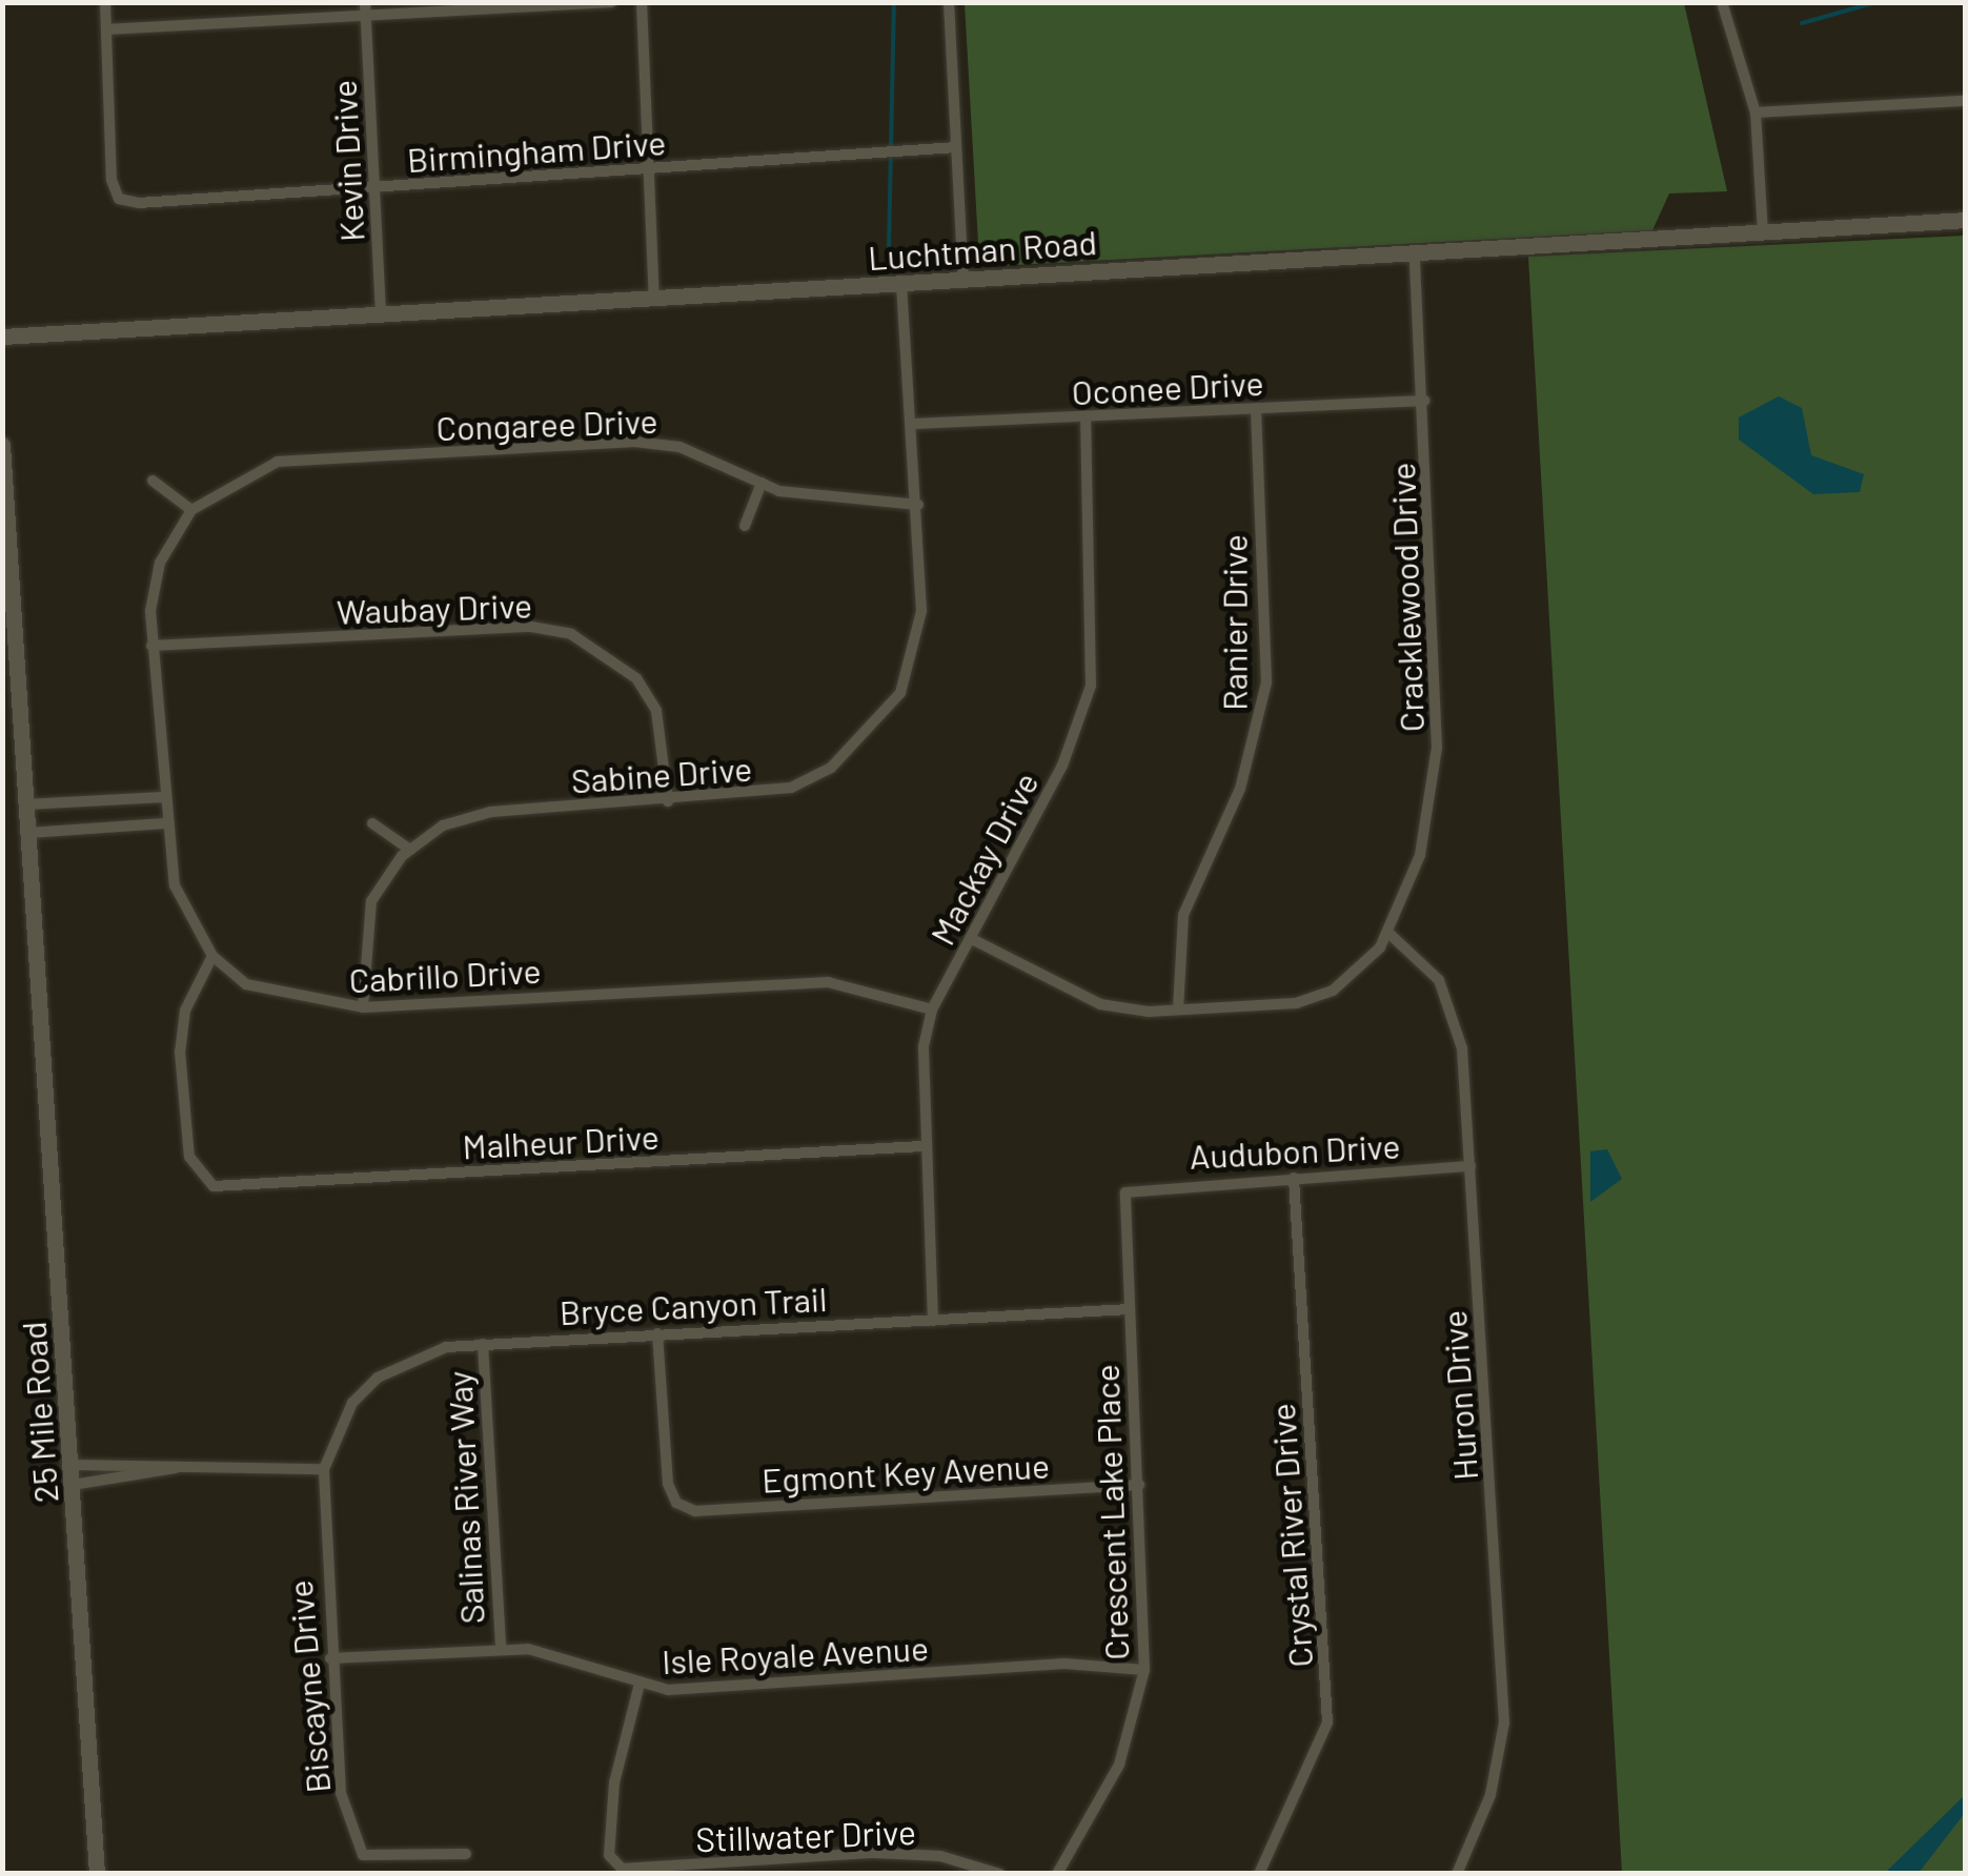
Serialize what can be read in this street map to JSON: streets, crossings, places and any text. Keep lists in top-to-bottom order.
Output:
{
  "streets": {
    "street": [
      "Birmingham Drive",
      "Kevin Drive",
      "Luchtman Road",
      "Oconee Drive",
      "Congaree Drive",
      "Cracklewood Drive",
      "Waubay Drive",
      "Ranier Drive",
      "Sabine Drive",
      "Mackay Drive",
      "Cabrillo Drive",
      "Malheur Drive",
      "Audubon Drive",
      "Bryce Canyon Trail",
      "Huron Drive",
      "25 Mile Road",
      "Egmont Key Avenue",
      "Salinas River Way",
      "Crescent Lake Place",
      "Crystal River Drive",
      "Isle Royale Avenue",
      "Biscayne Drive",
      "Stillwater Drive"
    ]
  },
  "crossings": [
    ["Birmingham Drive", "Kevin Drive"],
    ["Kevin Drive", "Luchtman Road"],
    ["Luchtman Road", "Cracklewood Drive"],
    ["Luchtman Road", "Sabine Drive"],
    ["Oconee Drive", "Cracklewood Drive"],
    ["Oconee Drive", "Ranier Drive"],
    ["Oconee Drive", "Sabine Drive"],
    ["Oconee Drive", "Mackay Drive"],
    ["Congaree Drive", "Sabine Drive"],
    ["Cracklewood Drive", "Ranier Drive"],
    ["Cracklewood Drive", "Mackay Drive"],
    ["Cracklewood Drive", "Huron Drive"],
    ["Waubay Drive", "Sabine Drive"],
    ["Sabine Drive", "Cabrillo Drive"],
    ["Mackay Drive", "Cabrillo Drive"],
    ["Mackay Drive", "Malheur Drive"],
    ["Mackay Drive", "Bryce Canyon Trail"],
    ["Cabrillo Drive", "Malheur Drive"],
    ["Audubon Drive", "Huron Drive"],
    ["Audubon Drive", "Crescent Lake Place"],
    ["Audubon Drive", "Crystal River Drive"],
    ["Bryce Canyon Trail", "Egmont Key Avenue"],
    ["Bryce Canyon Trail", "Salinas River Way"],
    ["Bryce Canyon Trail", "Crescent Lake Place"],
    ["Bryce Canyon Trail", "Biscayne Drive"],
    ["Egmont Key Avenue", "Crescent Lake Place"],
    ["Salinas River Way", "Isle Royale Avenue"],
    ["Crescent Lake Place", "Isle Royale Avenue"],
    ["Isle Royale Avenue", "Biscayne Drive"],
    ["Isle Royale Avenue", "Stillwater Drive"]
  ]
}
